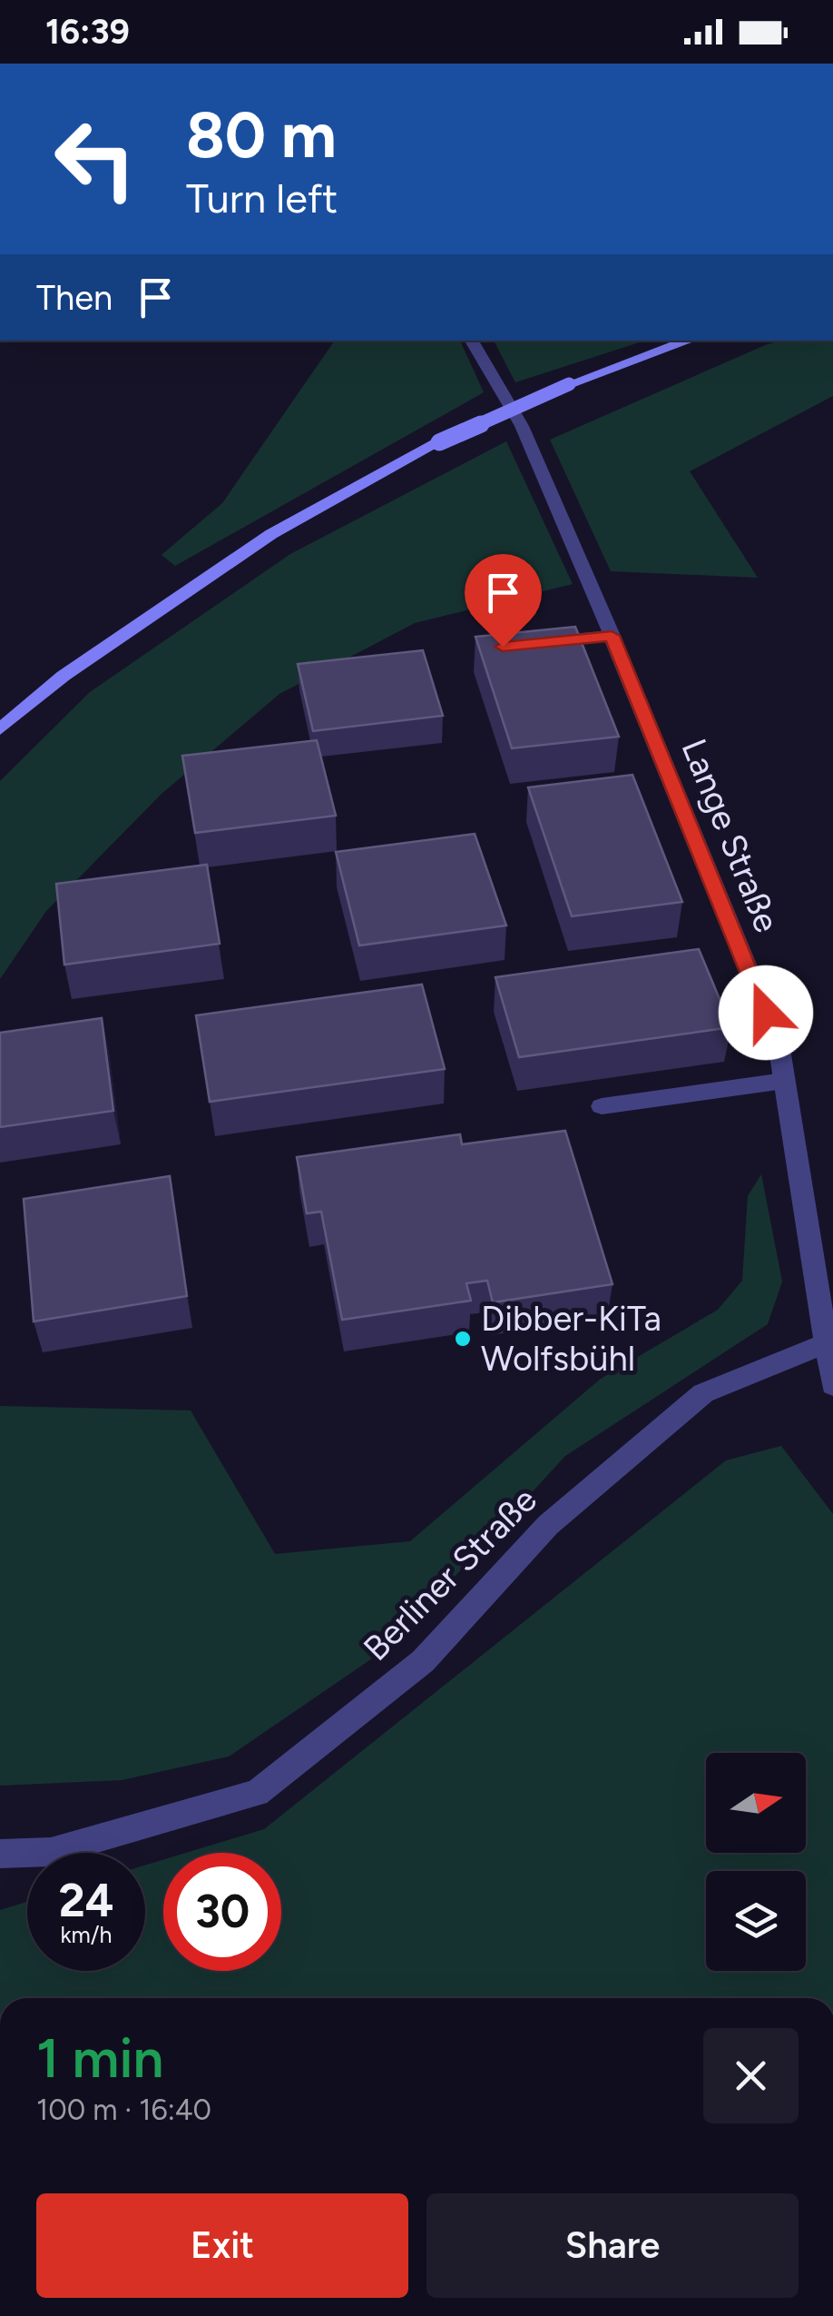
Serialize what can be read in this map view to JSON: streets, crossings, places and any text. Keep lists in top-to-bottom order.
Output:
{
  "streets": {
    "street": ["Lange Straße", "Berliner Straße"]
  },
  "crossings": [
    ["Lange Straße", "Berliner Straße"]
  ],
  "places": ["Dibber-KiTa Wolfsbühl"],
  "north": "right",
  "page": {
    "status": "16:39",
    "turn": ["80 m", "Turn left"],
    "then": "Then",
    "speed": "24 km/h",
    "limit": "30",
    "heading": ["1 min", "100 m · 16:40"],
    "buttons": ["Exit", "Share"]
  }
}
